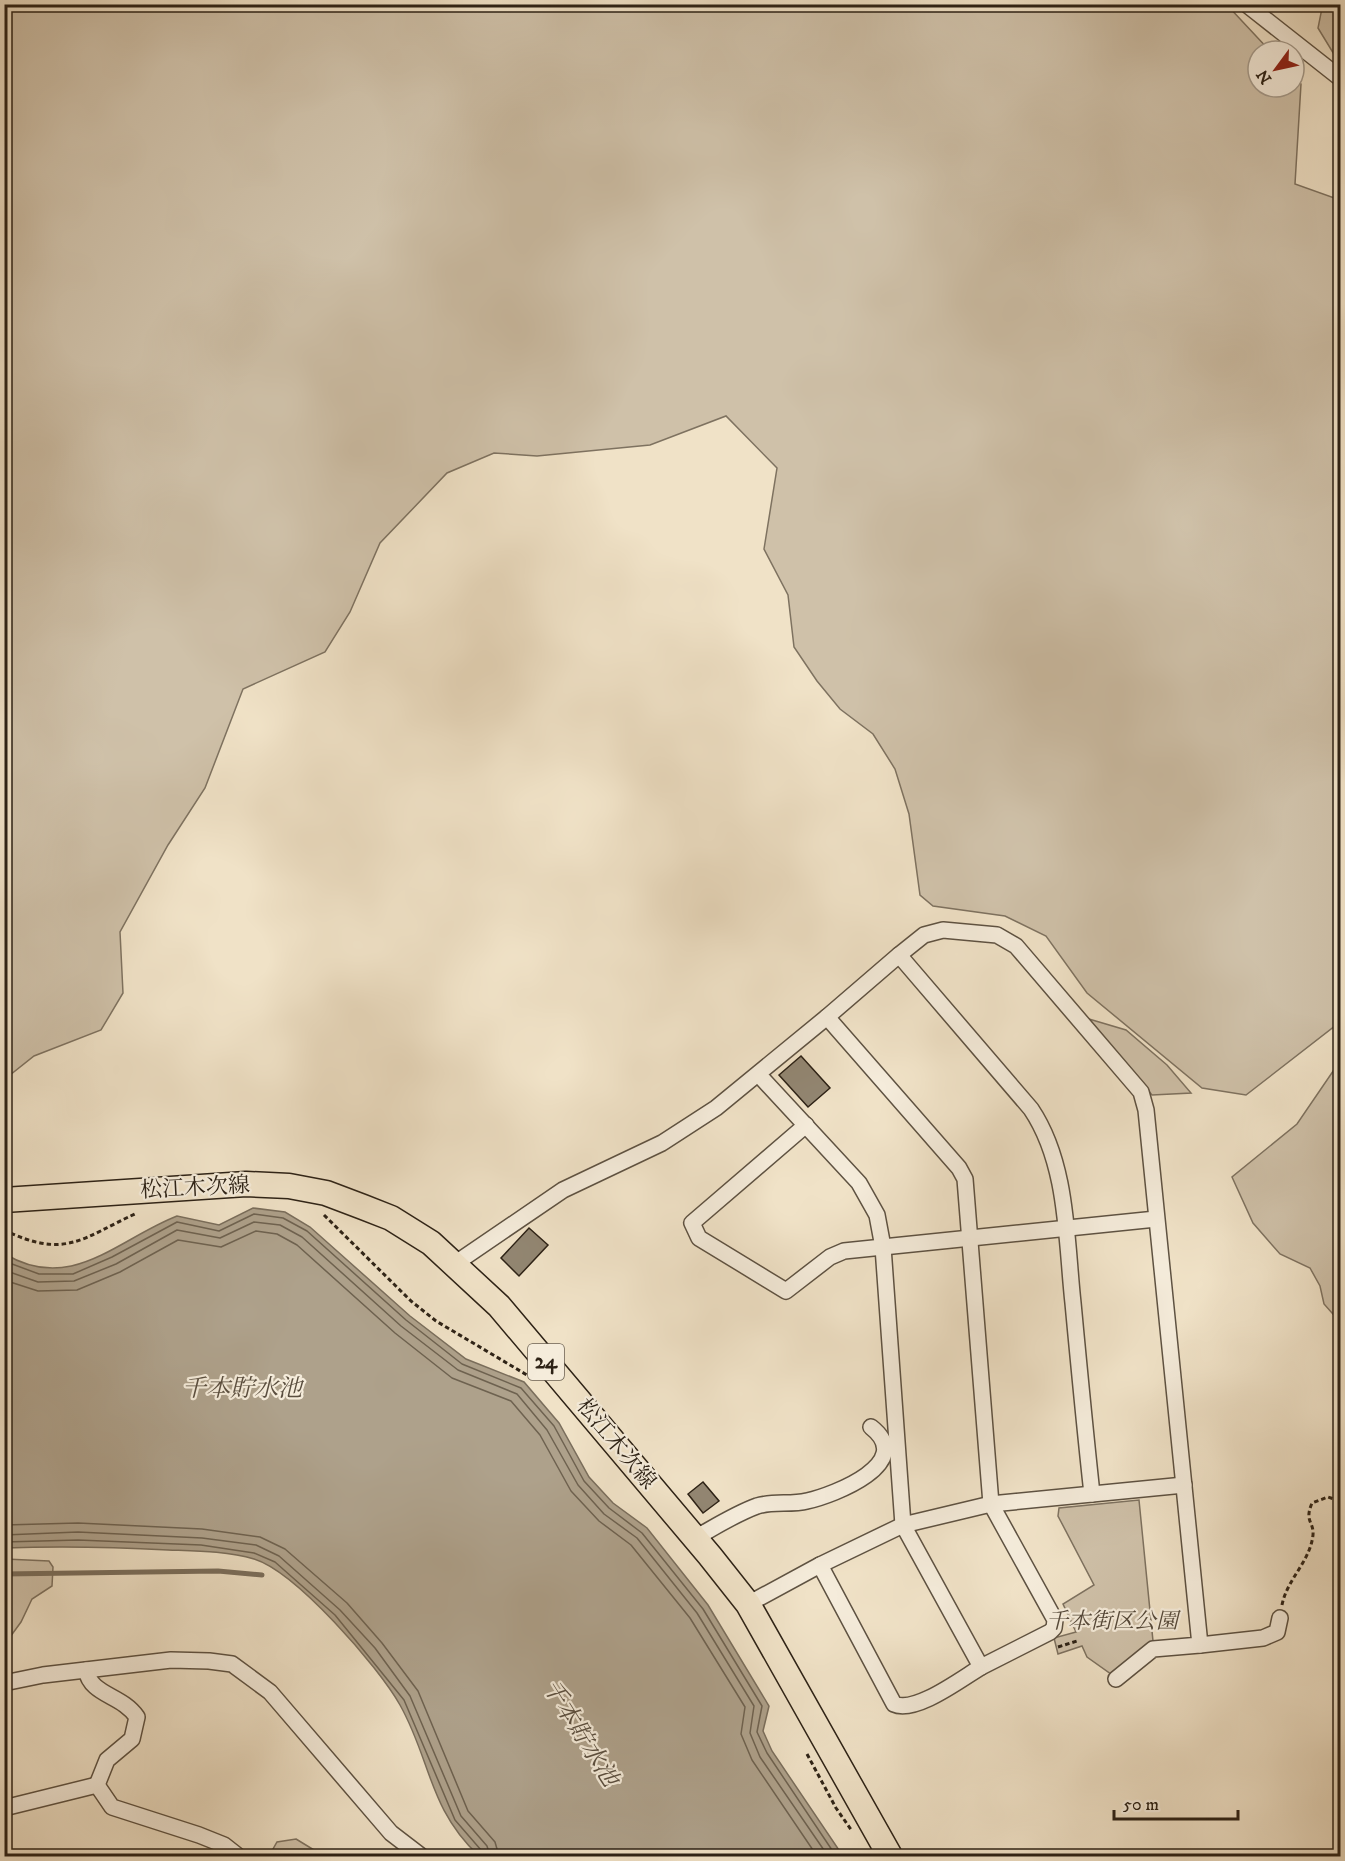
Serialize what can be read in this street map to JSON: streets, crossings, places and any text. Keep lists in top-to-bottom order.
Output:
{
  "streets": {
    "main road": ["松江木次線", "24"]
  },
  "water": ["千本貯水池"],
  "parks": ["千本街区公園"],
  "scale_bar": "50 m",
  "north": "bottom left"
}
